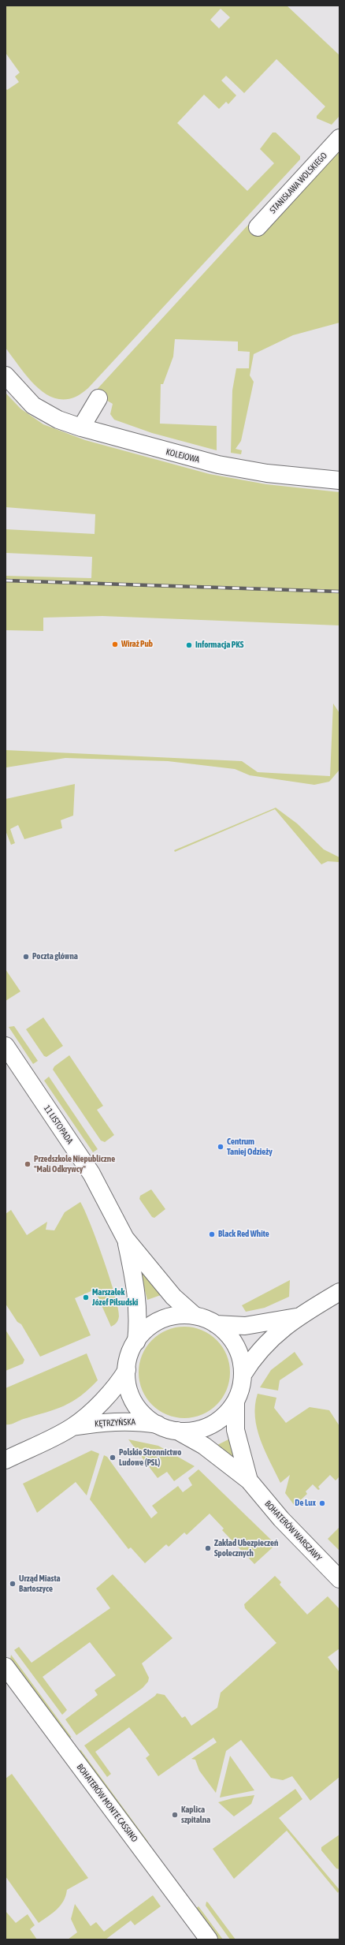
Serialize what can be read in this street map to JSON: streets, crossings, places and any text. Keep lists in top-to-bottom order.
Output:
{
  "streets": {
    "street": [
      "STANISŁAWA WOLSKIEGO",
      "KOLEJOWA",
      "11 LISTOPADA",
      "KĘTRZYŃSKA",
      "BOHATERÓW WARSZAWY",
      "BOHATERÓW MONTE CASSINO"
    ]
  },
  "places": [
    "Wiraż Pub",
    "Informacja PKS",
    "Poczta główna",
    "Centrum Taniej Odzieży",
    "Przedszkole Niepubliczne \"Mali Odkrywcy\"",
    "Black Red White",
    "Marszałek Józef Piłsudski",
    "Polskie Stronnictwo Ludowe (PSL)",
    "De Lux",
    "Zakład Ubezpieczeń Społecznych",
    "Urząd Miasta Bartoszyce",
    "Kaplica szpitalna"
  ]
}
